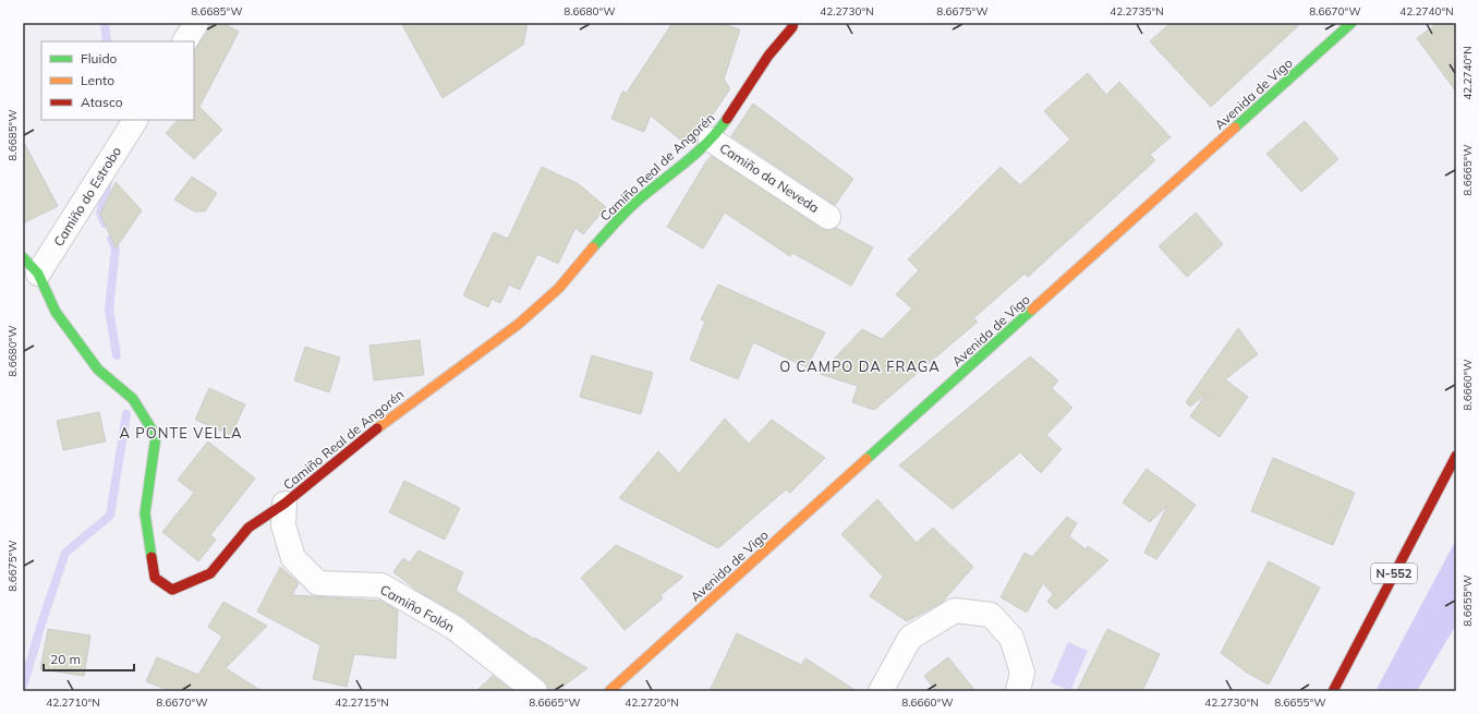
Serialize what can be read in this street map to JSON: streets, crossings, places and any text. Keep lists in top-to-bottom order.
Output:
{
  "streets": {
    "main road": ["Avenida de Vigo", "Camiño Real de Angorén", "N-552"],
    "street": ["Camiño da Neveda", "Camiño do Estrobo", "Camiño Folón"]
  },
  "crossings": [
    ["Camiño Real de Angorén", "Camiño da Neveda"],
    ["Camiño Real de Angorén", "Camiño do Estrobo"],
    ["Camiño Real de Angorén", "Camiño Folón"]
  ],
  "districts": ["O CAMPO DA FRAGA", "A PONTE VELLA"],
  "legend": ["Fluido", "Lento", "Atasco"],
  "scale_bar": "20 m",
  "coordinates": [
    "8.6685°W",
    "8.6680°W",
    "42.2730°N",
    "8.6675°W",
    "42.2735°N",
    "8.6670°W",
    "42.2740°N",
    "8.6665°W",
    "8.6660°W",
    "8.6655°W",
    "42.2710°N",
    "42.2715°N",
    "42.2720°N"
  ]
}
